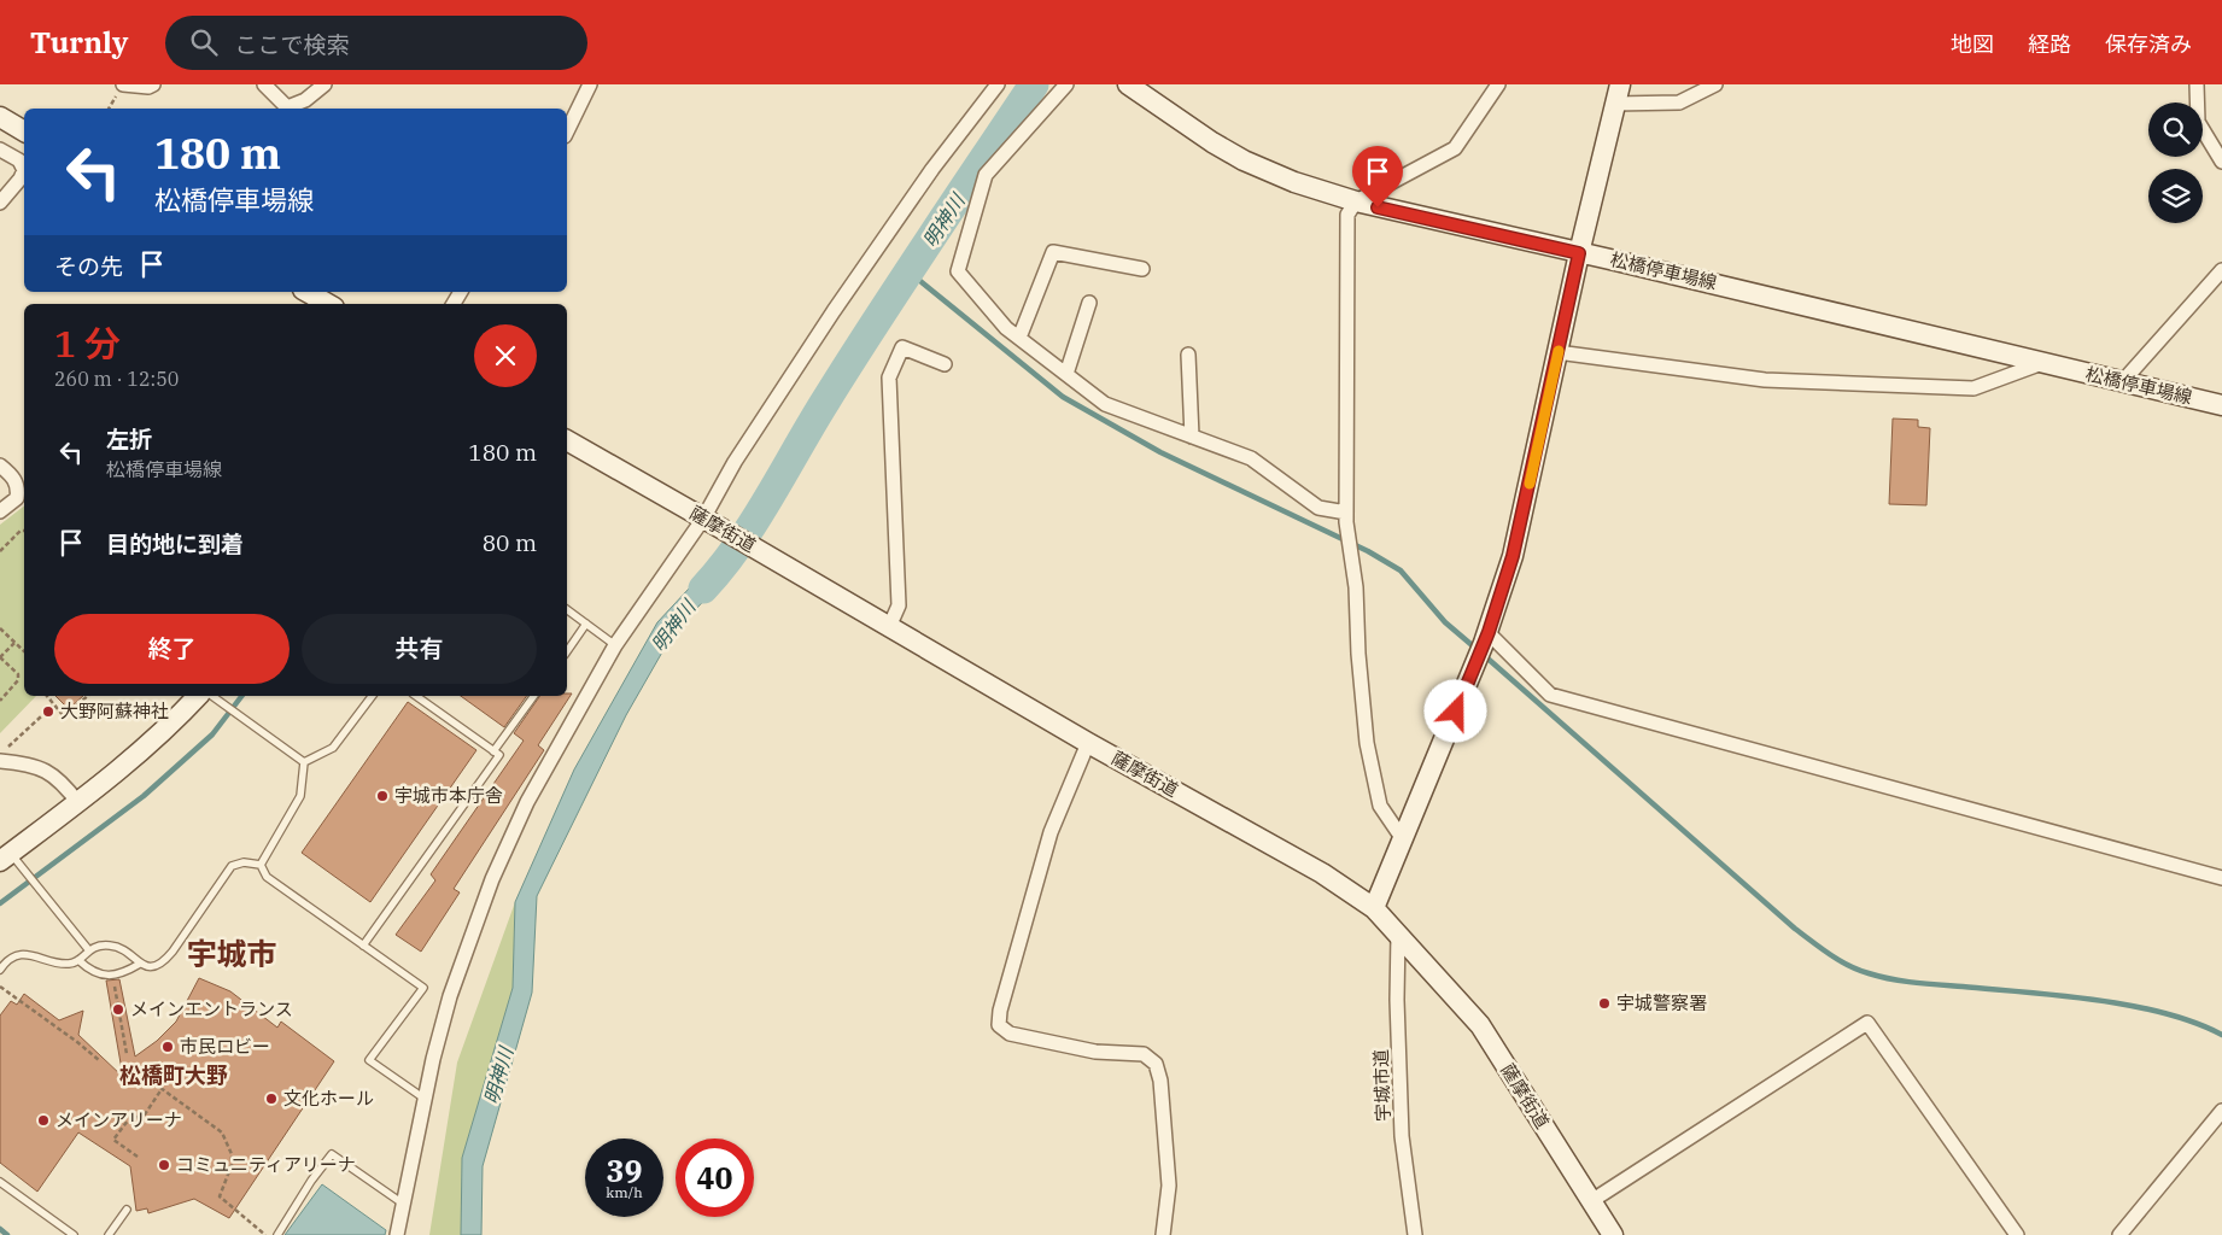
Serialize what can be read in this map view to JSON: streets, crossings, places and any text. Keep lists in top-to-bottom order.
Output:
{
  "streets": {
    "street": ["松橋停車場線", "薩摩街道", "宇城市道"]
  },
  "crossings": [
    ["薩摩街道", "宇城市道"]
  ],
  "districts": ["宇城市", "松橋町大野"],
  "water": ["明神川"],
  "places": [
    "大野阿蘇神社",
    "宇城市本庁舎",
    "宇城警察署",
    "メインエントランス",
    "市民ロビー",
    "文化ホール",
    "メインアリーナ",
    "コミュニティアリーナ"
  ],
  "page": {
    "header": "Turnly",
    "search": "ここで検索",
    "nav": ["地図", "経路", "保存済み"],
    "turn": ["180 m", "松橋停車場線"],
    "then": "その先",
    "heading": ["1 分", "260 m · 12:50"],
    "list": [
      {
        "name": "左折",
        "note": "松橋停車場線",
        "value": "180 m"
      },
      {
        "name": "目的地に到着",
        "value": "80 m"
      }
    ],
    "buttons": ["終了", "共有"],
    "speed": "39 km/h",
    "limit": "40"
  }
}
